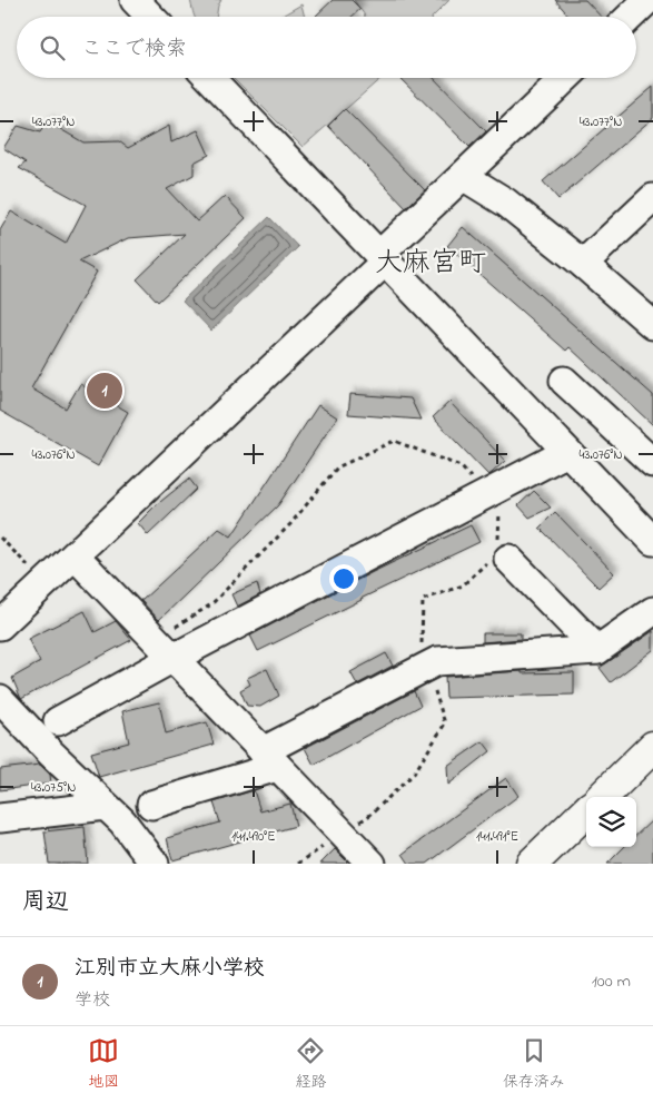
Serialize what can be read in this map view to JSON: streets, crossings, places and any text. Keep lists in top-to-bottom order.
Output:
{
  "districts": ["大麻宮町"],
  "page": {
    "search": "ここで検索",
    "pins": "1",
    "heading": "周辺",
    "list": [
      {
        "mark": "1",
        "name": "江別市立大麻小学校",
        "note": "学校",
        "value": "100 m"
      }
    ],
    "nav": ["地図", "経路", "保存済み"]
  },
  "coordinates": [
    "43.077°N",
    "43.076°N",
    "43.075°N",
    "141.490°E",
    "141.491°E"
  ]
}
